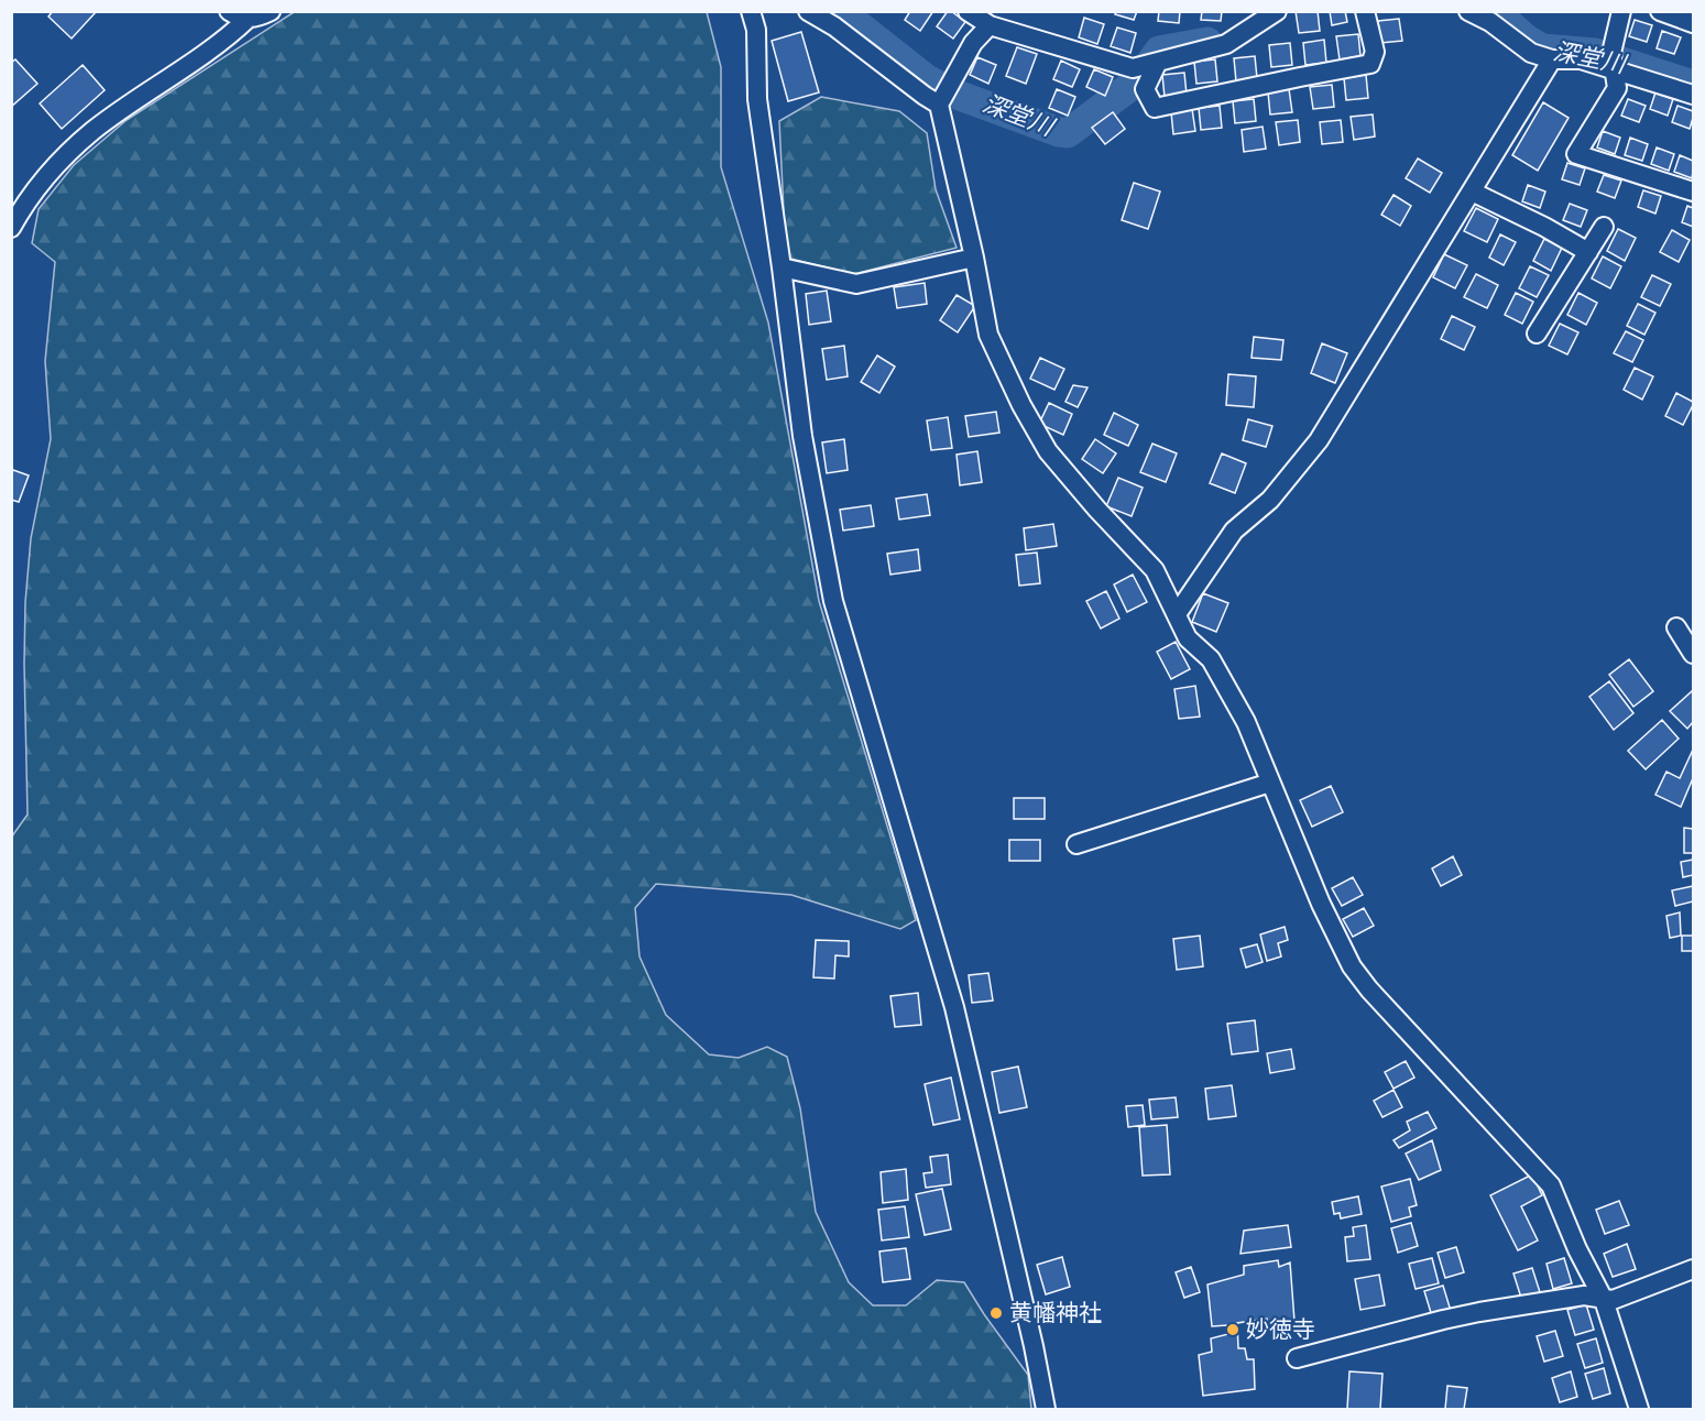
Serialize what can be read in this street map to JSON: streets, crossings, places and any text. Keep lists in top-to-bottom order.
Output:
{
  "water": ["深堂川"],
  "places": ["黄幡神社", "妙徳寺"]
}
